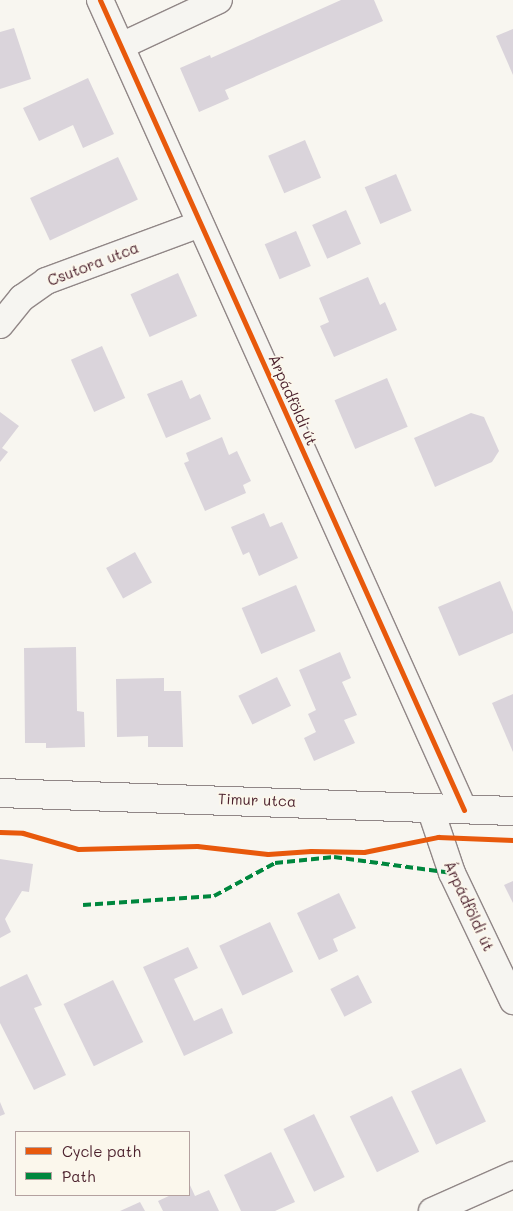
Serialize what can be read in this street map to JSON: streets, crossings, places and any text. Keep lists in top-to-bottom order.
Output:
{
  "streets": {
    "street": ["Csutora utca", "Árpádföldi út", "Timur utca"]
  },
  "crossings": [
    ["Csutora utca", "Árpádföldi út"],
    ["Árpádföldi út", "Timur utca"]
  ],
  "legend": ["Cycle path", "Path"]
}
